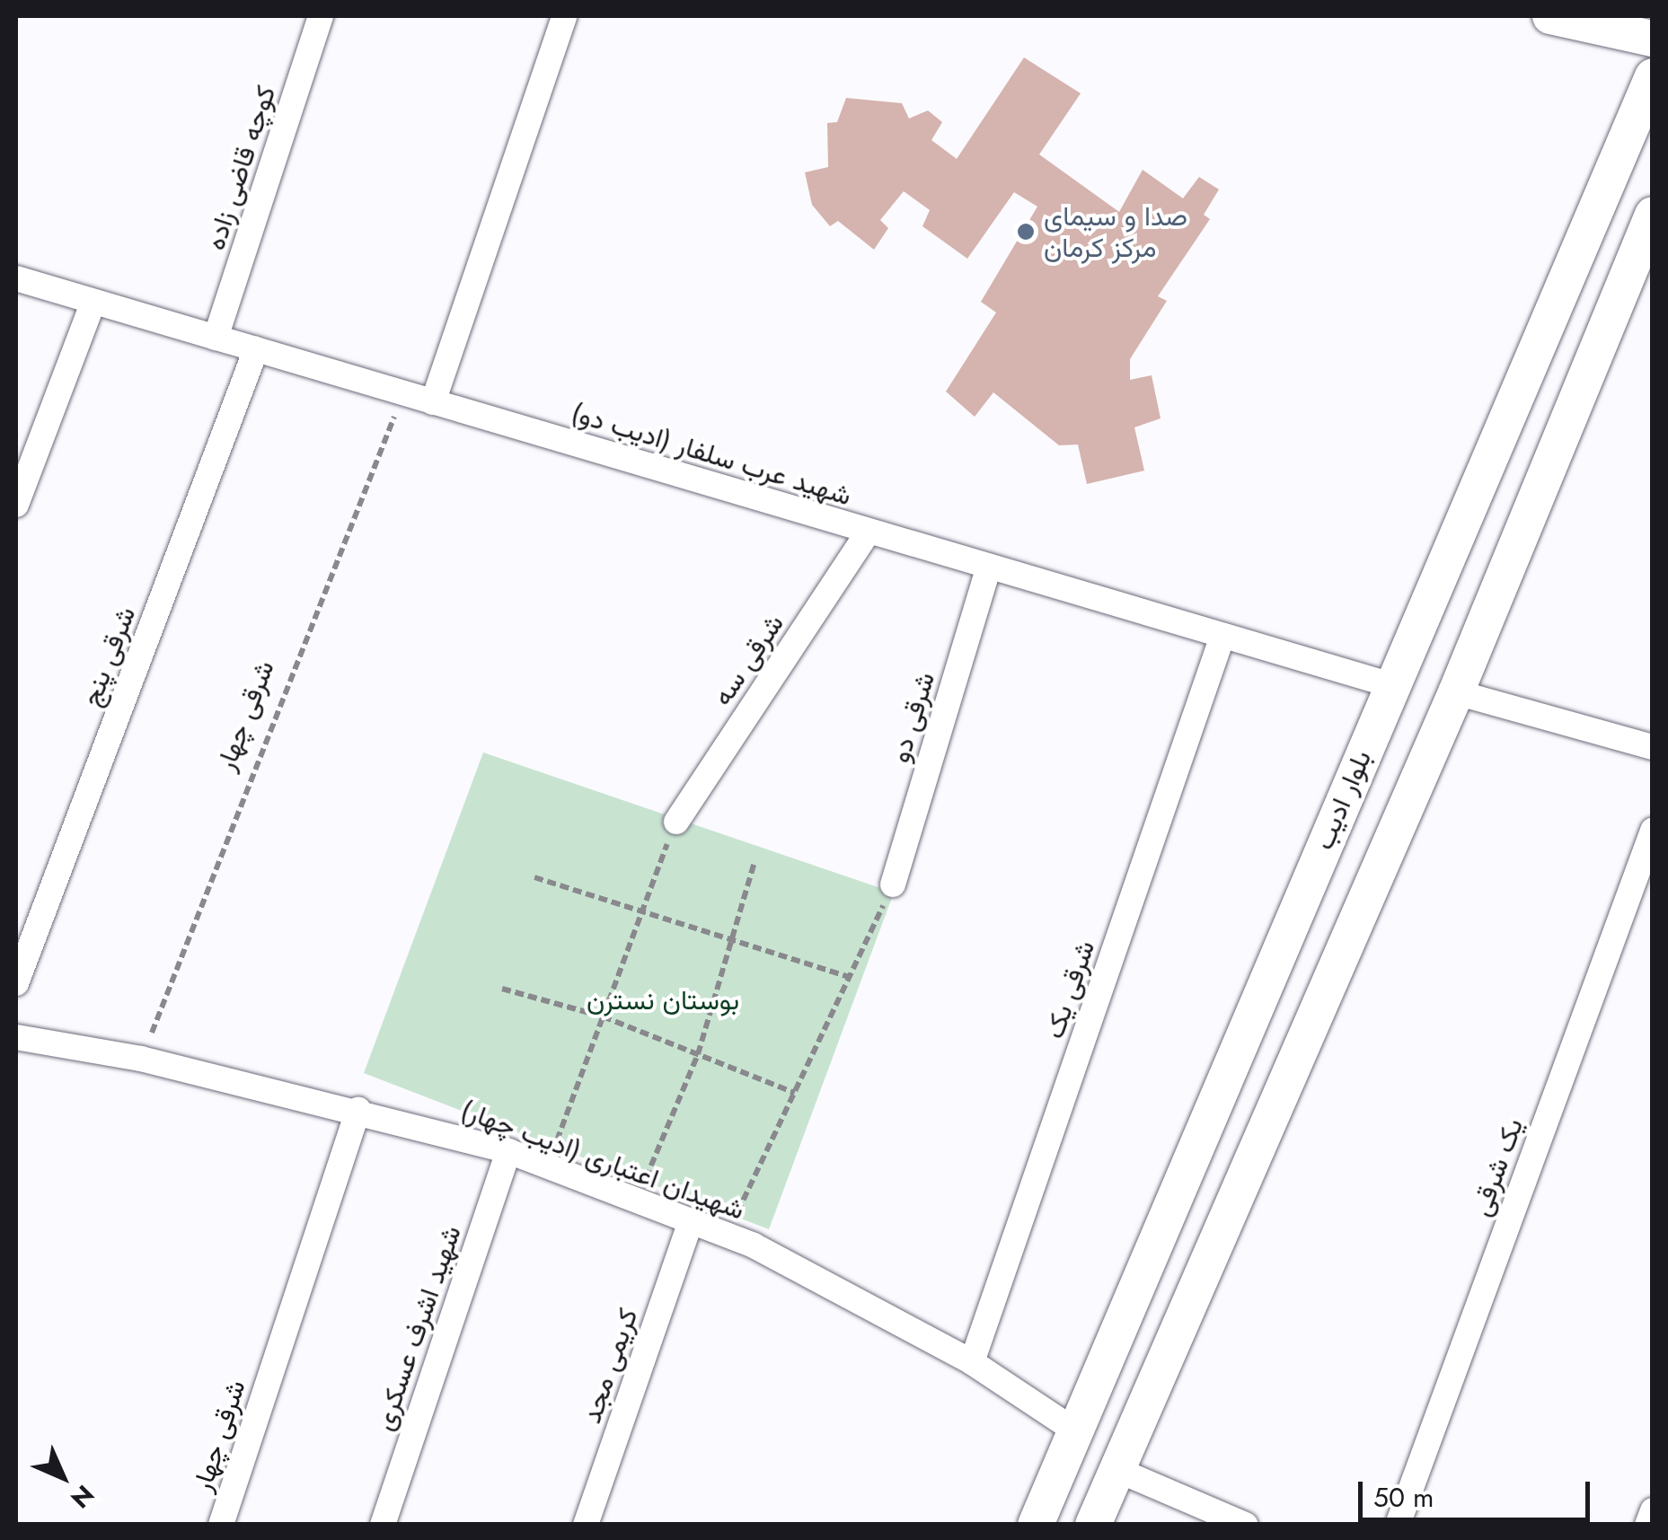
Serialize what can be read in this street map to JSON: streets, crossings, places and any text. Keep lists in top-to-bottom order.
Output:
{
  "streets": {
    "main road": ["بلوار ادیب"],
    "street": [
      "کوچه قاضی زاده",
      "شهید عرب سلفار (ادیب دو)",
      "شرقی پنج",
      "شرقی سه",
      "شرقی چهار",
      "شرقی دو",
      "شرقی یک",
      "شهیدان اعتباری (ادیب چهار)",
      "یک شرقی",
      "شهید اشرف عسکری",
      "کریمی مجد"
    ]
  },
  "crossings": [
    ["کوچه قاضی زاده", "شهید عرب سلفار (ادیب دو)"],
    ["شهید عرب سلفار (ادیب دو)", "شرقی پنج"],
    ["شهید عرب سلفار (ادیب دو)", "شرقی سه"],
    ["شهید عرب سلفار (ادیب دو)", "شرقی چهار"],
    ["شهید عرب سلفار (ادیب دو)", "شرقی دو"],
    ["شهید عرب سلفار (ادیب دو)", "بلوار ادیب"],
    ["شهید عرب سلفار (ادیب دو)", "شرقی یک"],
    ["شرقی چهار", "شهیدان اعتباری (ادیب چهار)"],
    ["بلوار ادیب", "شهیدان اعتباری (ادیب چهار)"],
    ["شرقی یک", "شهیدان اعتباری (ادیب چهار)"],
    ["شهیدان اعتباری (ادیب چهار)", "شهید اشرف عسکری"],
    ["شهیدان اعتباری (ادیب چهار)", "کریمی مجد"]
  ],
  "parks": ["بوستان نسترن"],
  "places": ["صدا و سیمای مرکز کرمان"],
  "scale_bar": "50 m",
  "north": "bottom right"
}
